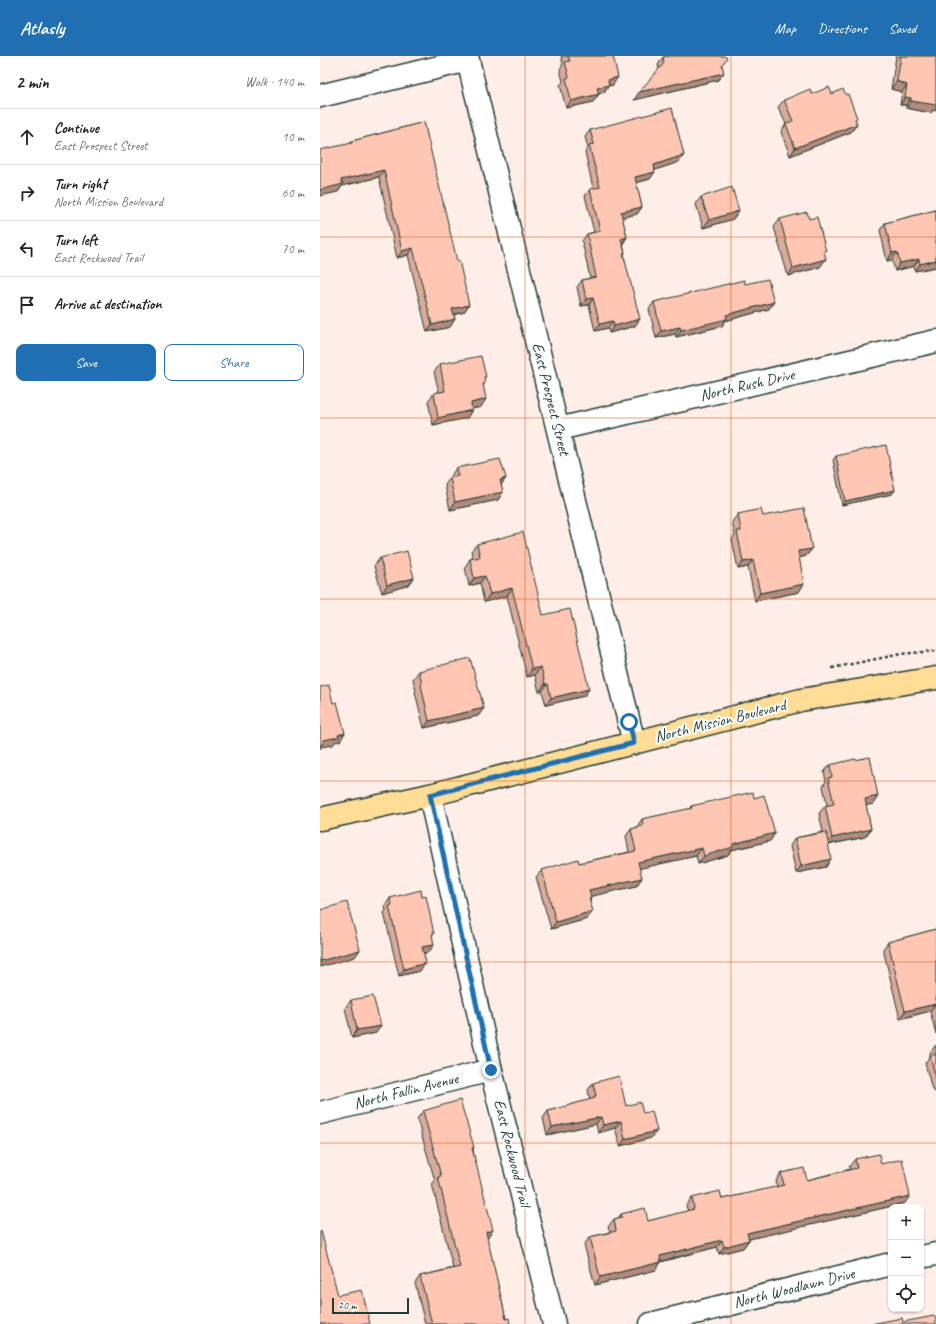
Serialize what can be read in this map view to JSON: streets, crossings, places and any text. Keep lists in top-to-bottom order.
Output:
{
  "streets": {
    "main road": ["North Mission Boulevard"],
    "street": [
      "North Rush Drive",
      "East Prospect Street",
      "North Fallin Avenue",
      "East Rockwood Trail",
      "North Woodlawn Drive"
    ]
  },
  "crossings": [
    ["North Rush Drive", "East Prospect Street"],
    ["East Prospect Street", "North Mission Boulevard"],
    ["North Mission Boulevard", "East Rockwood Trail"],
    ["North Fallin Avenue", "East Rockwood Trail"]
  ],
  "scale_bar": "20 m",
  "page": {
    "header": "Atlasly",
    "nav": ["Map", "Directions", "Saved"],
    "heading": ["2 min", "Walk · 140 m"],
    "list": [
      ["Continue", "East Prospect Street", "10 m"],
      ["Turn right", "North Mission Boulevard", "60 m"],
      ["Turn left", "East Rockwood Trail", "70 m"],
      "Arrive at destination"
    ],
    "buttons": ["Save", "Share"],
    "map_buttons": ["+", "−"],
    "scale": "20 m"
  }
}
